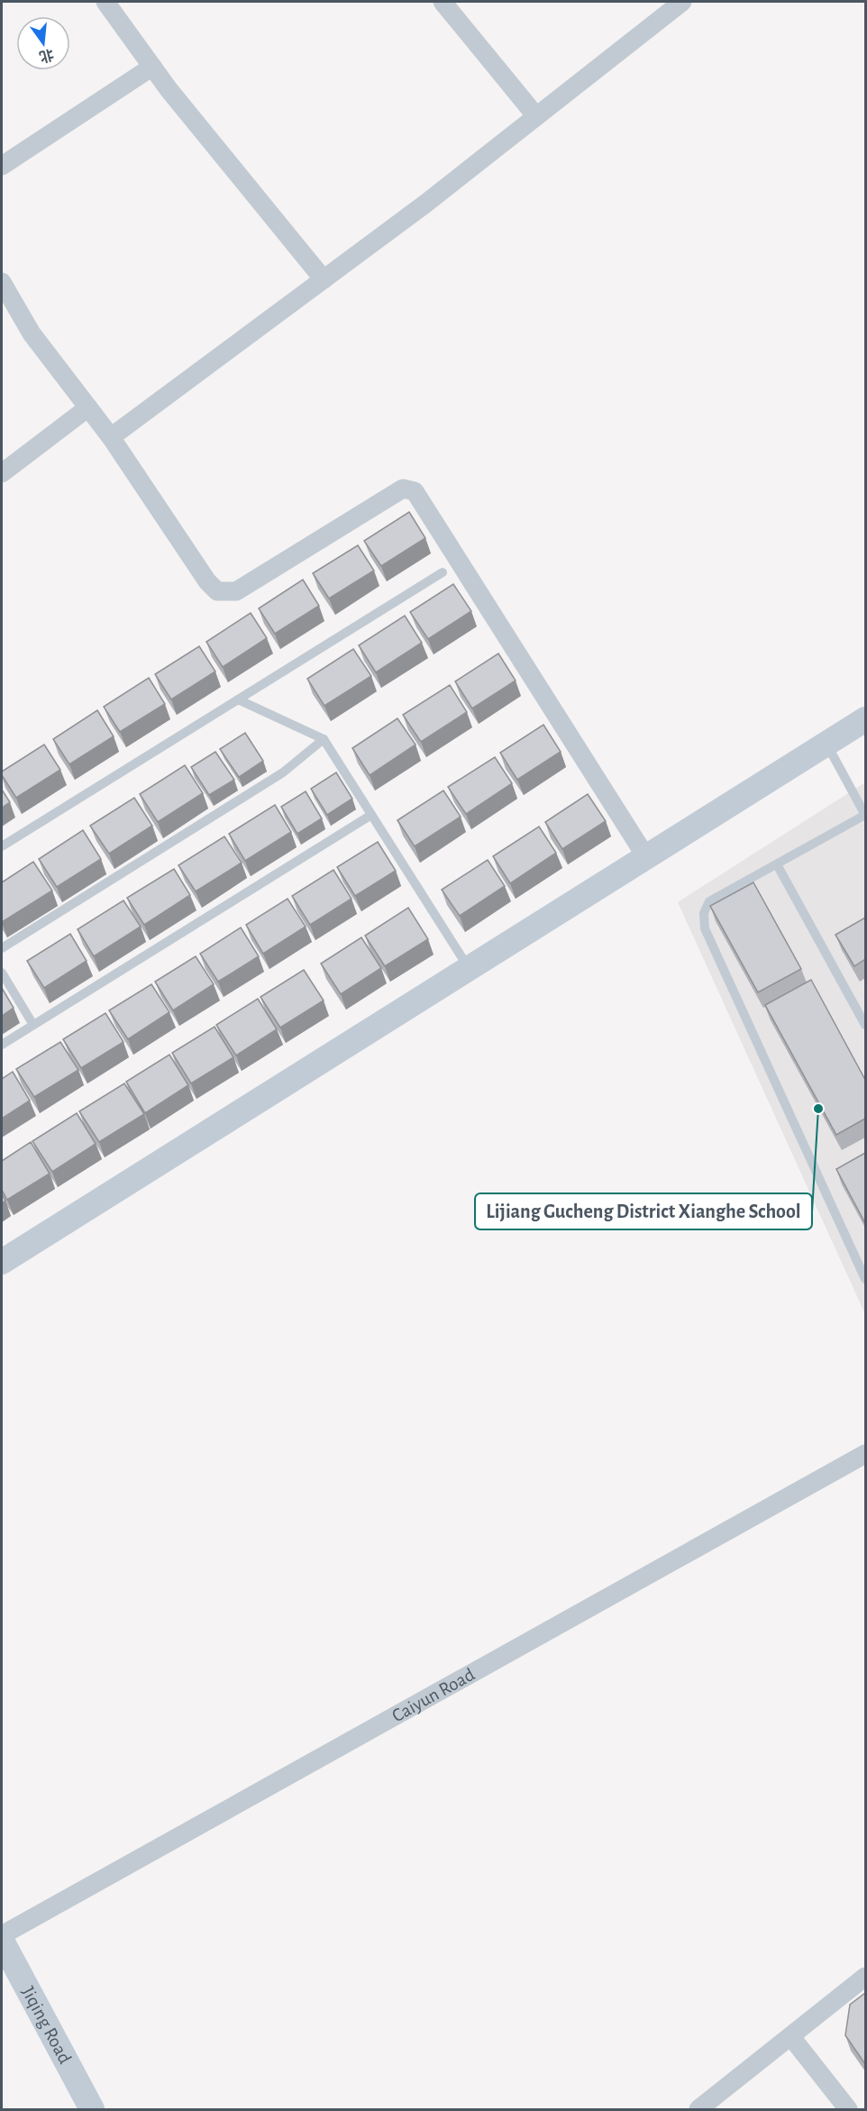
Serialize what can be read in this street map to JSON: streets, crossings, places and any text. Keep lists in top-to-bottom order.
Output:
{
  "streets": {
    "street": ["Caiyun Road", "Jiqing Road"]
  },
  "places": ["Lijiang Gucheng District Xianghe School"],
  "north": "bottom"
}
